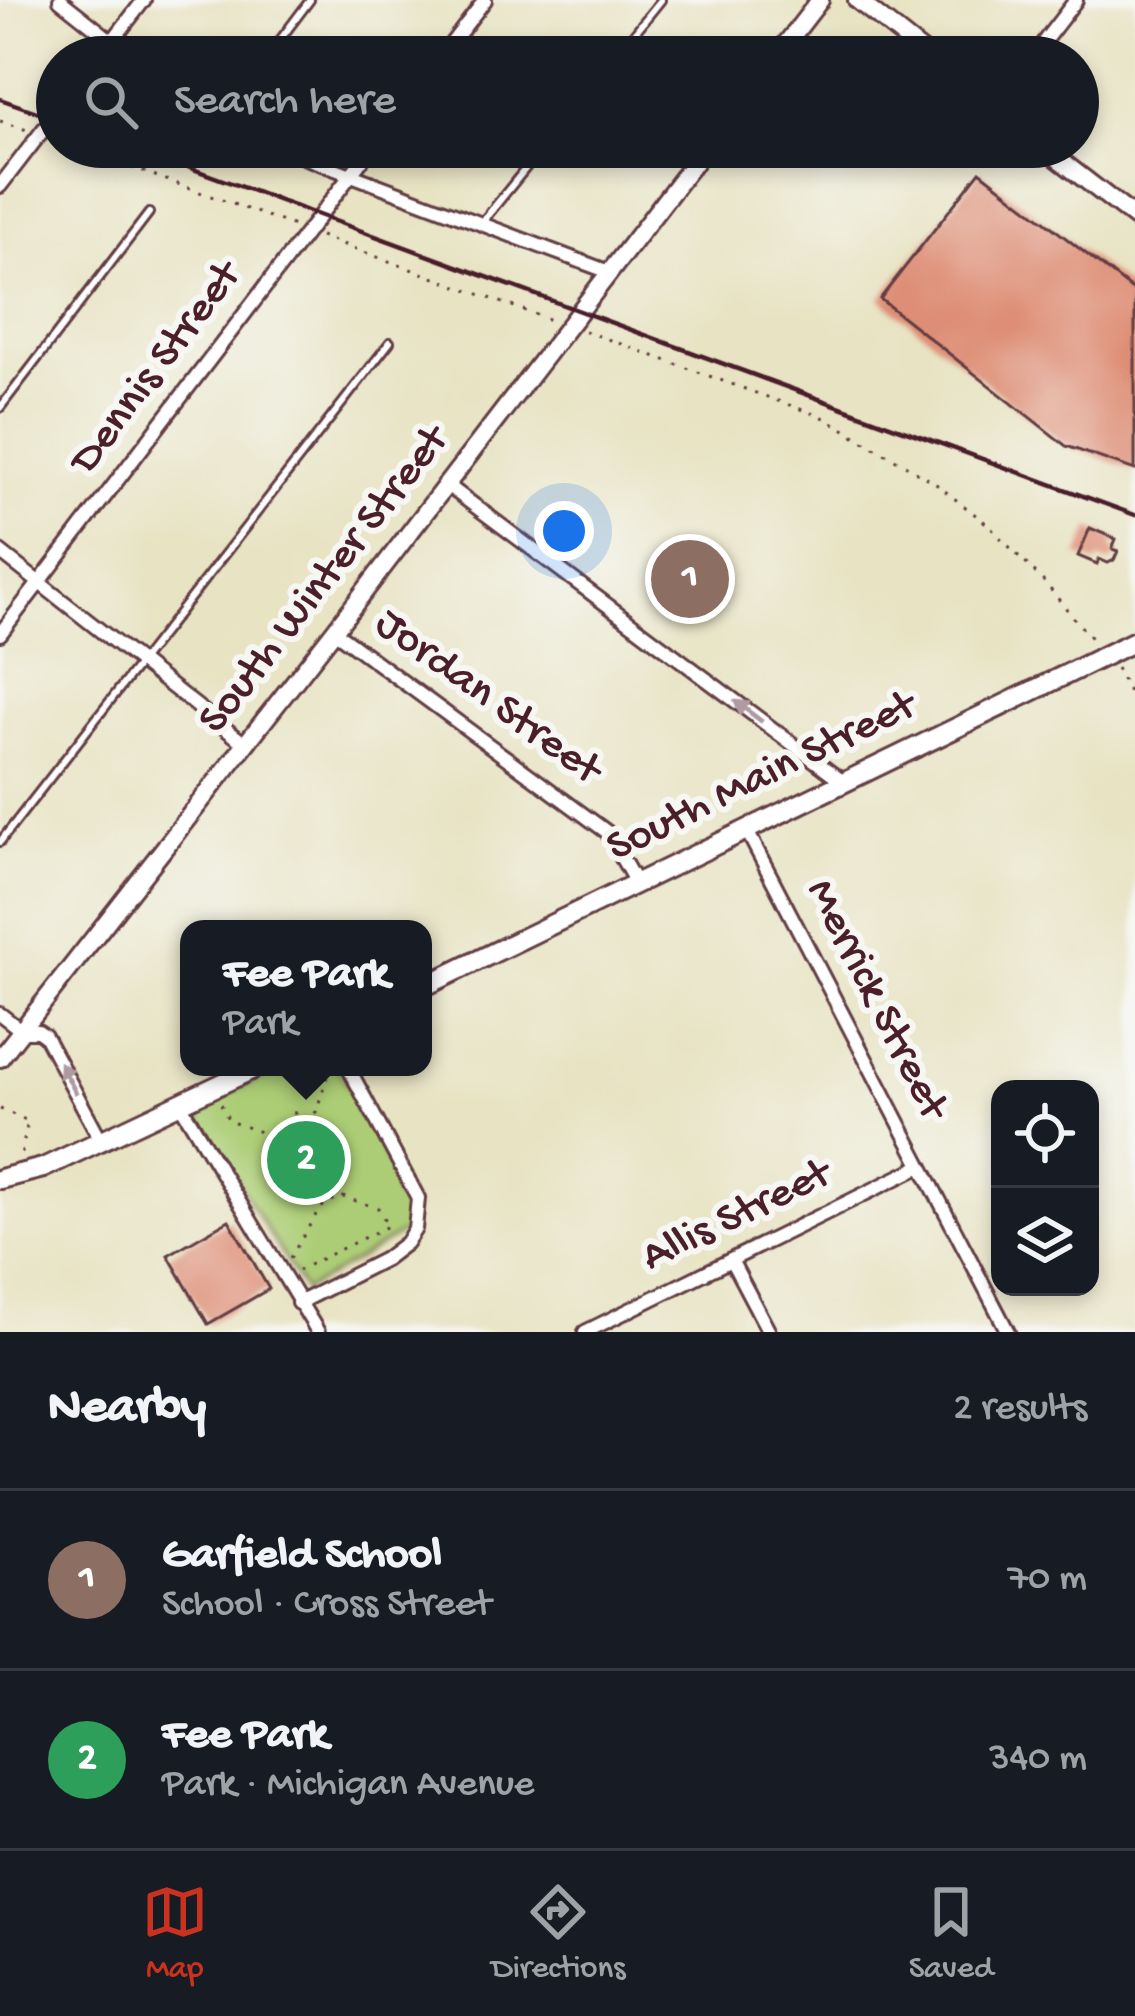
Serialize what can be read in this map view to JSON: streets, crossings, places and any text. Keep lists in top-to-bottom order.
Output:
{
  "streets": {
    "main road": ["South Main Street"],
    "street": [
      "Dennis Street",
      "South Winter Street",
      "Jordan Street",
      "Merrick Street",
      "Allis Street"
    ]
  },
  "crossings": [
    ["South Winter Street", "Jordan Street"],
    ["Jordan Street", "South Main Street"],
    ["South Main Street", "Merrick Street"],
    ["Merrick Street", "Allis Street"]
  ],
  "page": {
    "search": "Search here",
    "pins": ["1", "2"],
    "popup": ["Fee Park", "Park"],
    "heading": ["Nearby", "2 results"],
    "list": [
      {
        "mark": "1",
        "name": "Garfield School",
        "note": "School · Cross Street",
        "value": "70 m"
      },
      {
        "mark": "2",
        "name": "Fee Park",
        "note": "Park · Michigan Avenue",
        "value": "340 m"
      }
    ],
    "nav": ["Map", "Directions", "Saved"]
  }
}
